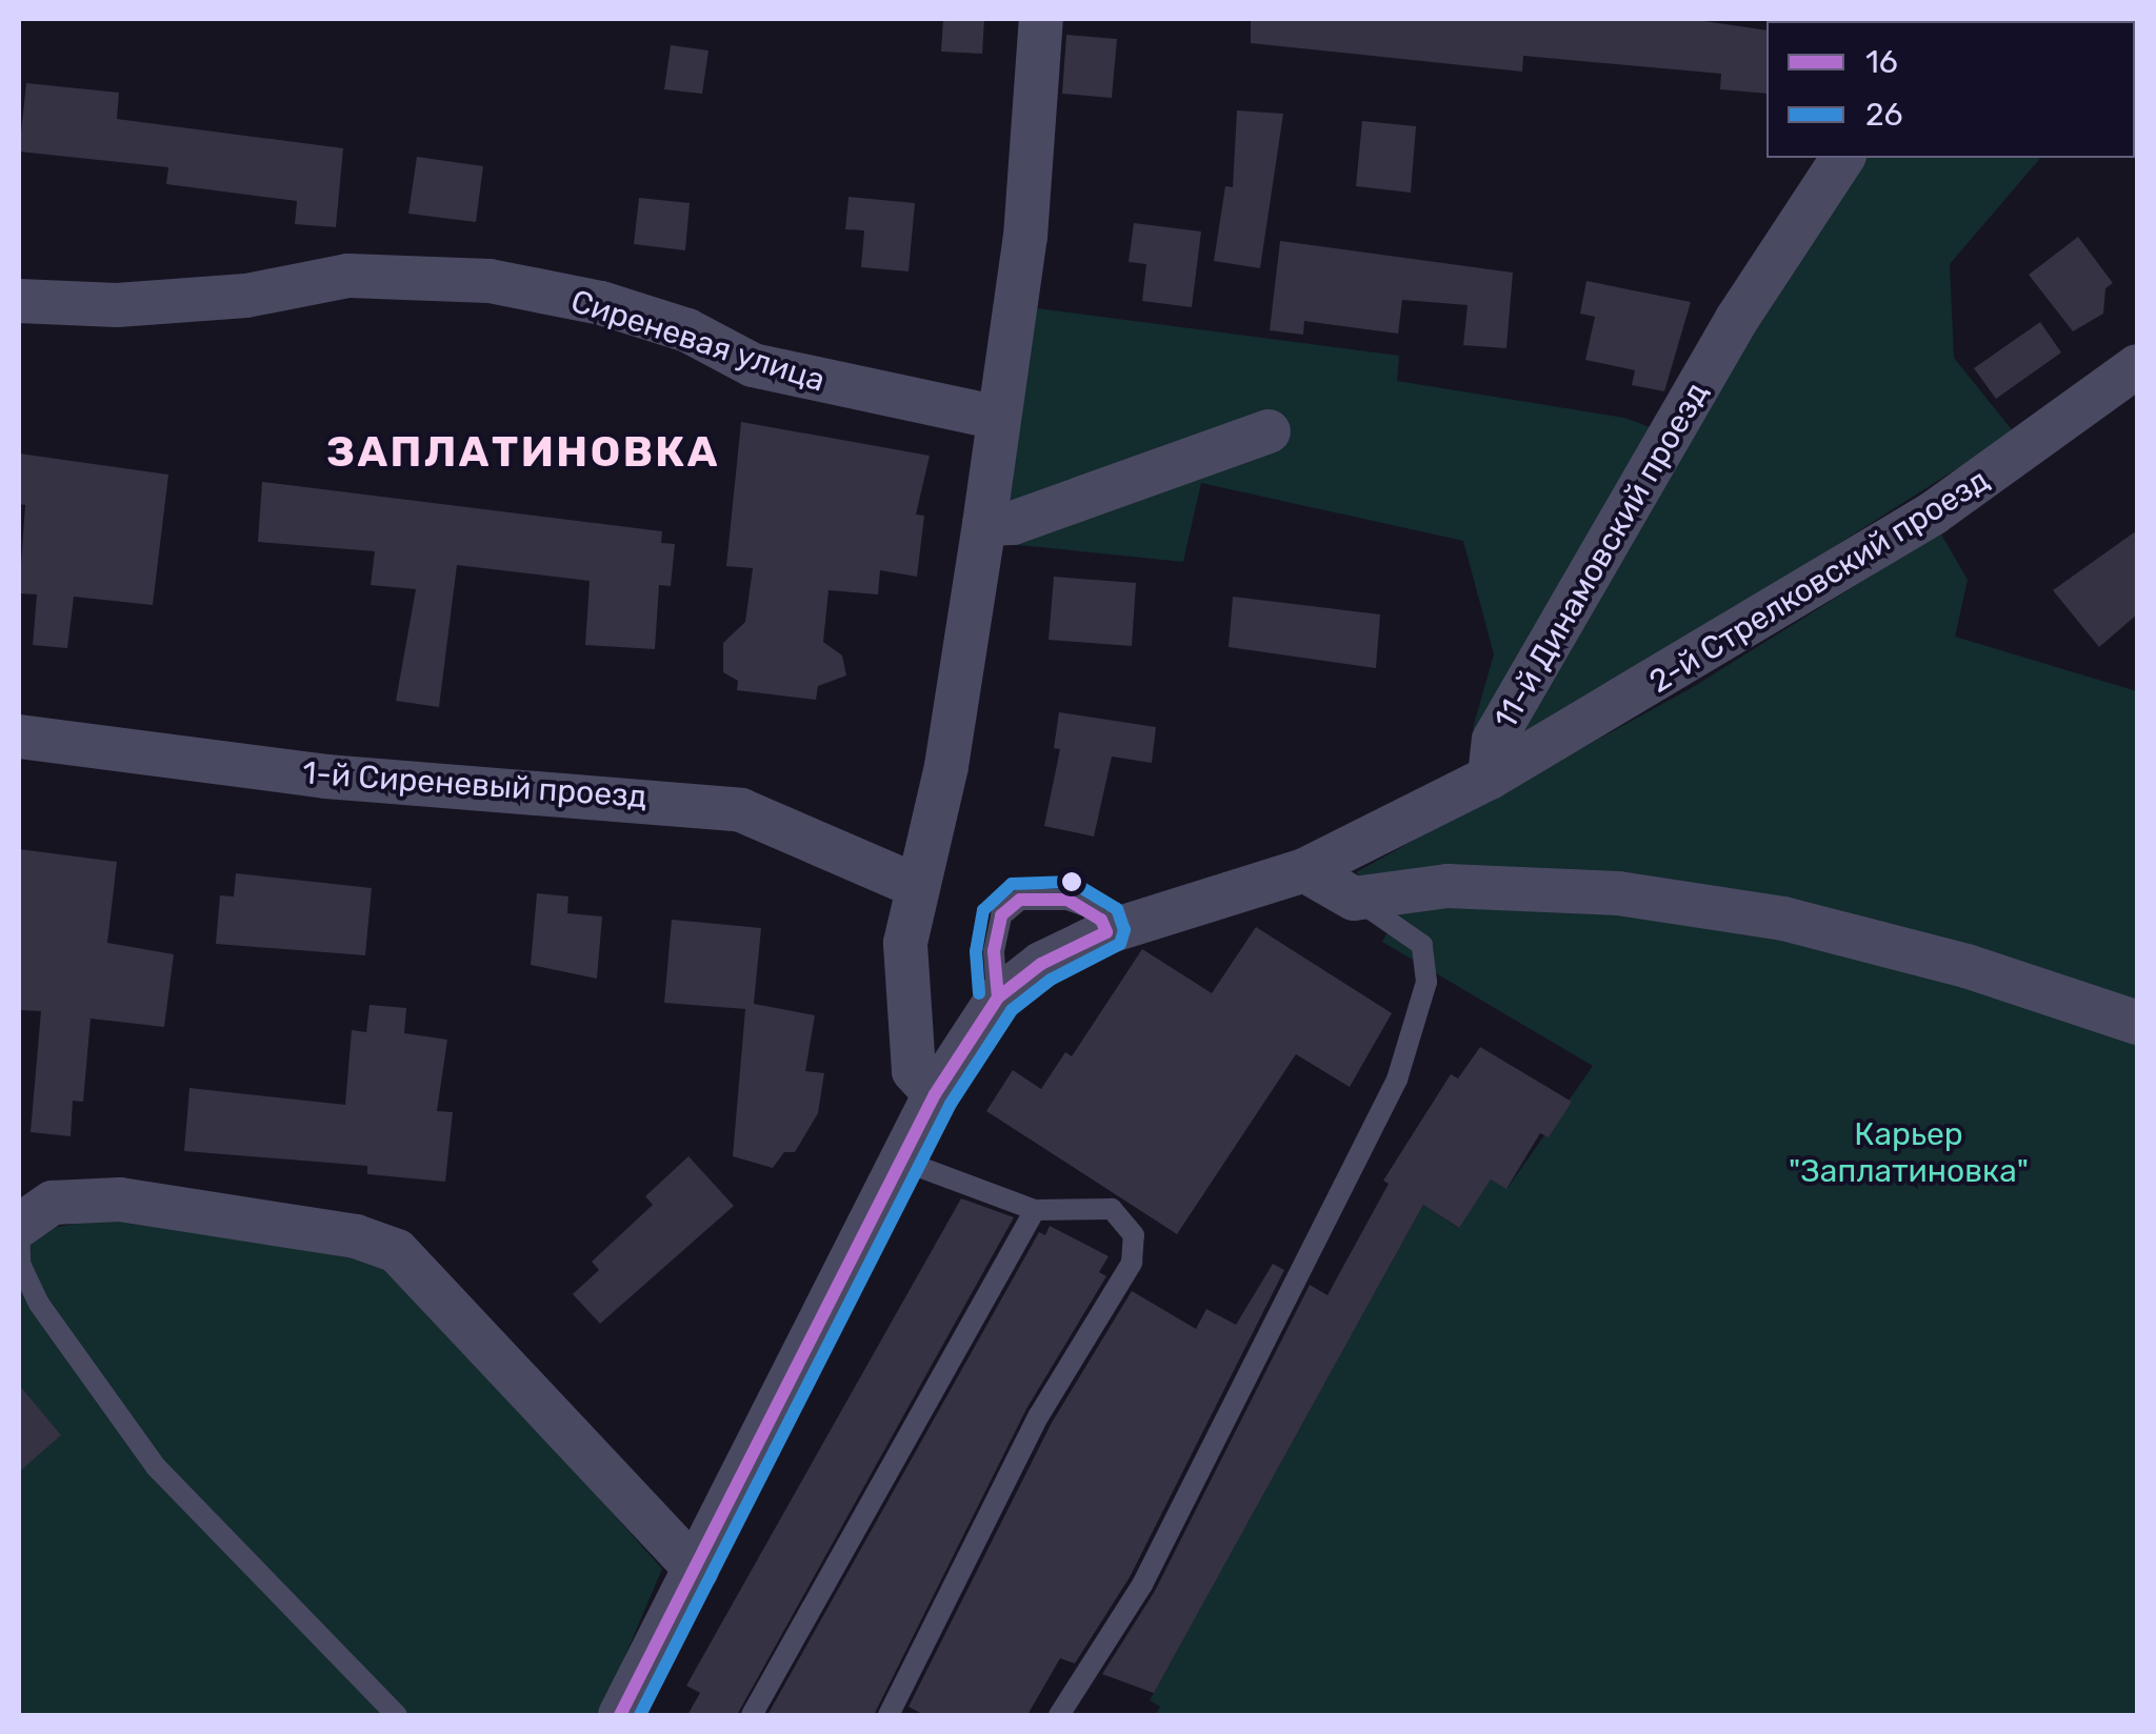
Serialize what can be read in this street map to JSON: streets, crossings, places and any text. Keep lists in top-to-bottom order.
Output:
{
  "streets": {
    "street": [
      "Сиреневая улица",
      "11-й Динамовский проезд",
      "2-й Стрелковский проезд",
      "1-й Сиреневый проезд"
    ]
  },
  "crossings": [
    ["11-й Динамовский проезд", "2-й Стрелковский проезд"]
  ],
  "districts": ["ЗАПЛАТИНОВКА"],
  "parks": ["Карьер \"Заплатиновка\""],
  "lines": ["transit line 26", "transit line 16"],
  "legend": ["16", "26"]
}
